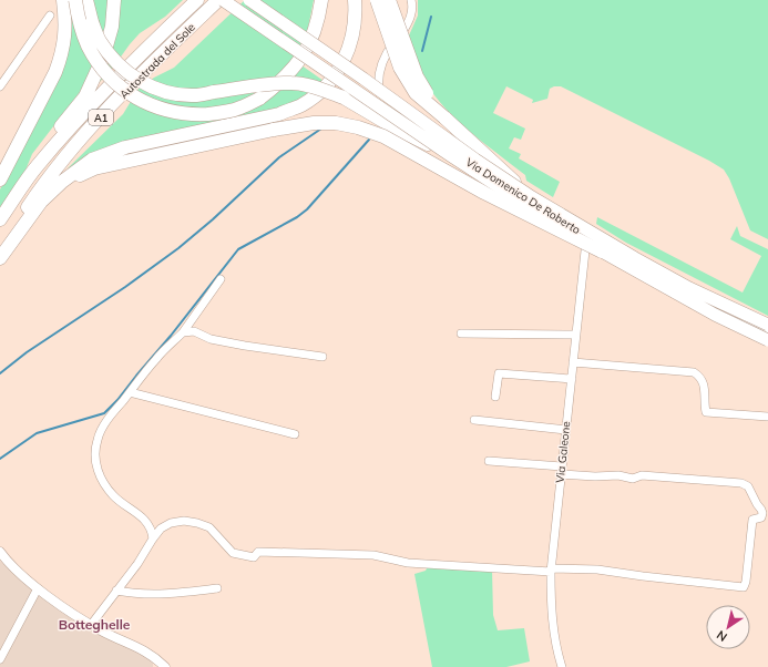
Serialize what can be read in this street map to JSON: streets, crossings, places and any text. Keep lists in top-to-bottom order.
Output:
{
  "streets": {
    "highway": ["Autostrada del Sole", "A1"],
    "street": ["Via Domenico De Roberto", "Via Galeone"]
  },
  "crossings": [
    ["Via Domenico De Roberto", "Via Galeone"]
  ],
  "districts": ["Botteghelle"],
  "north": "bottom left"
}
